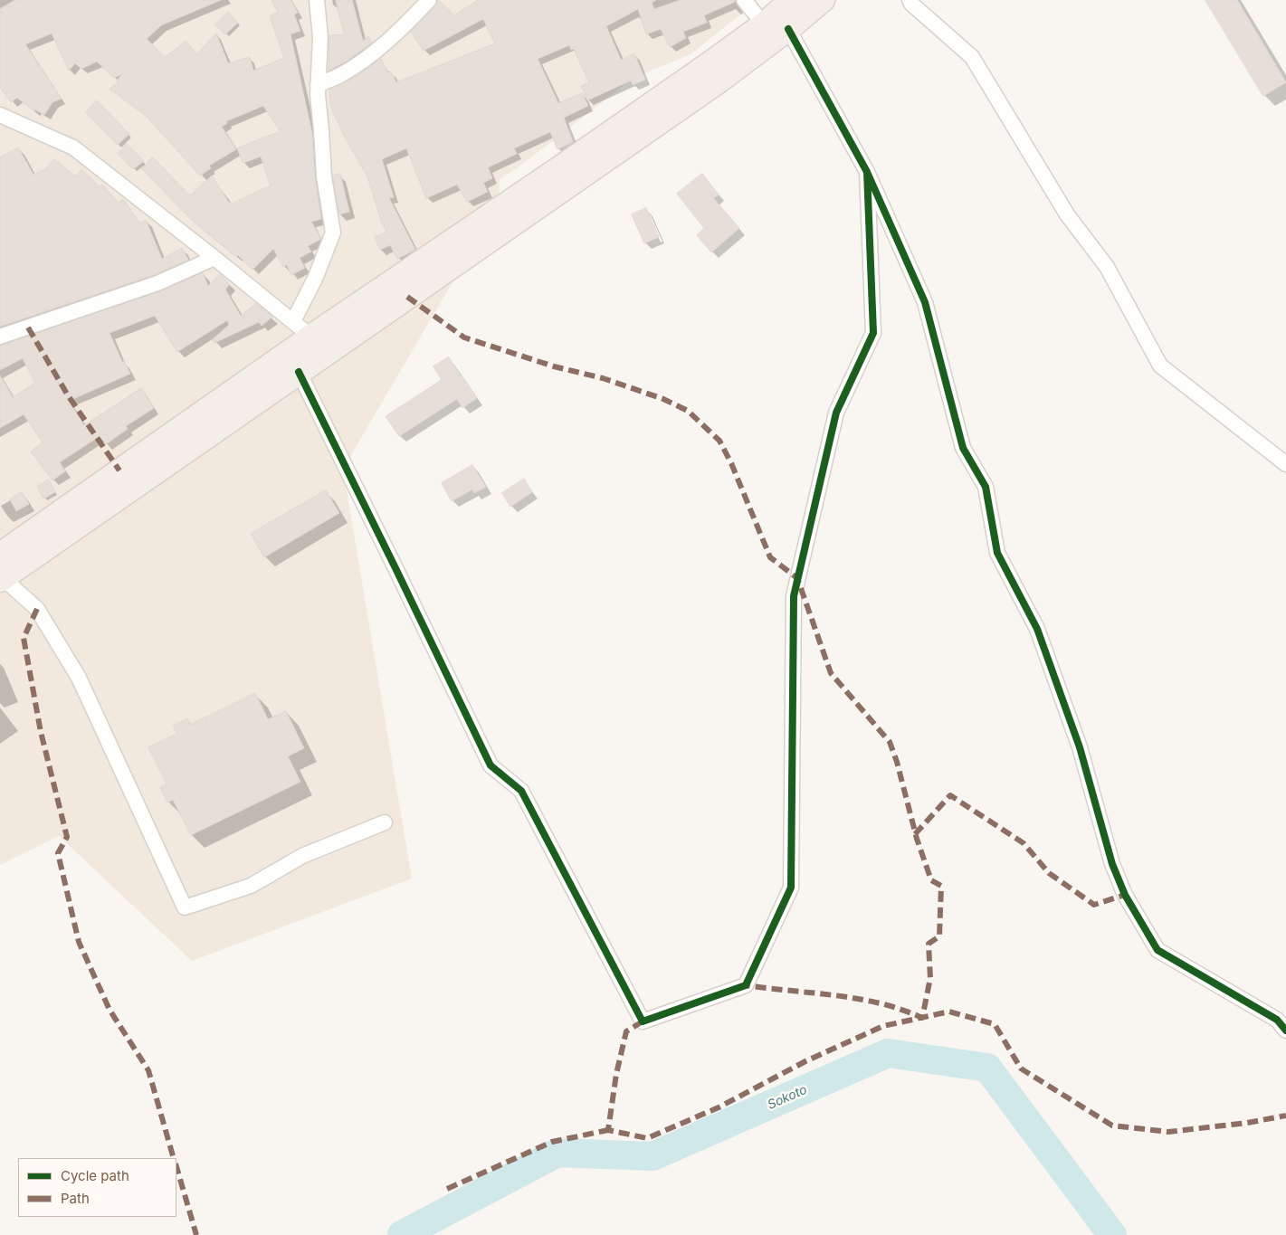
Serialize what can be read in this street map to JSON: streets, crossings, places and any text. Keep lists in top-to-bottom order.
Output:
{
  "water": ["Sokoto"],
  "legend": ["Cycle path", "Path"]
}
